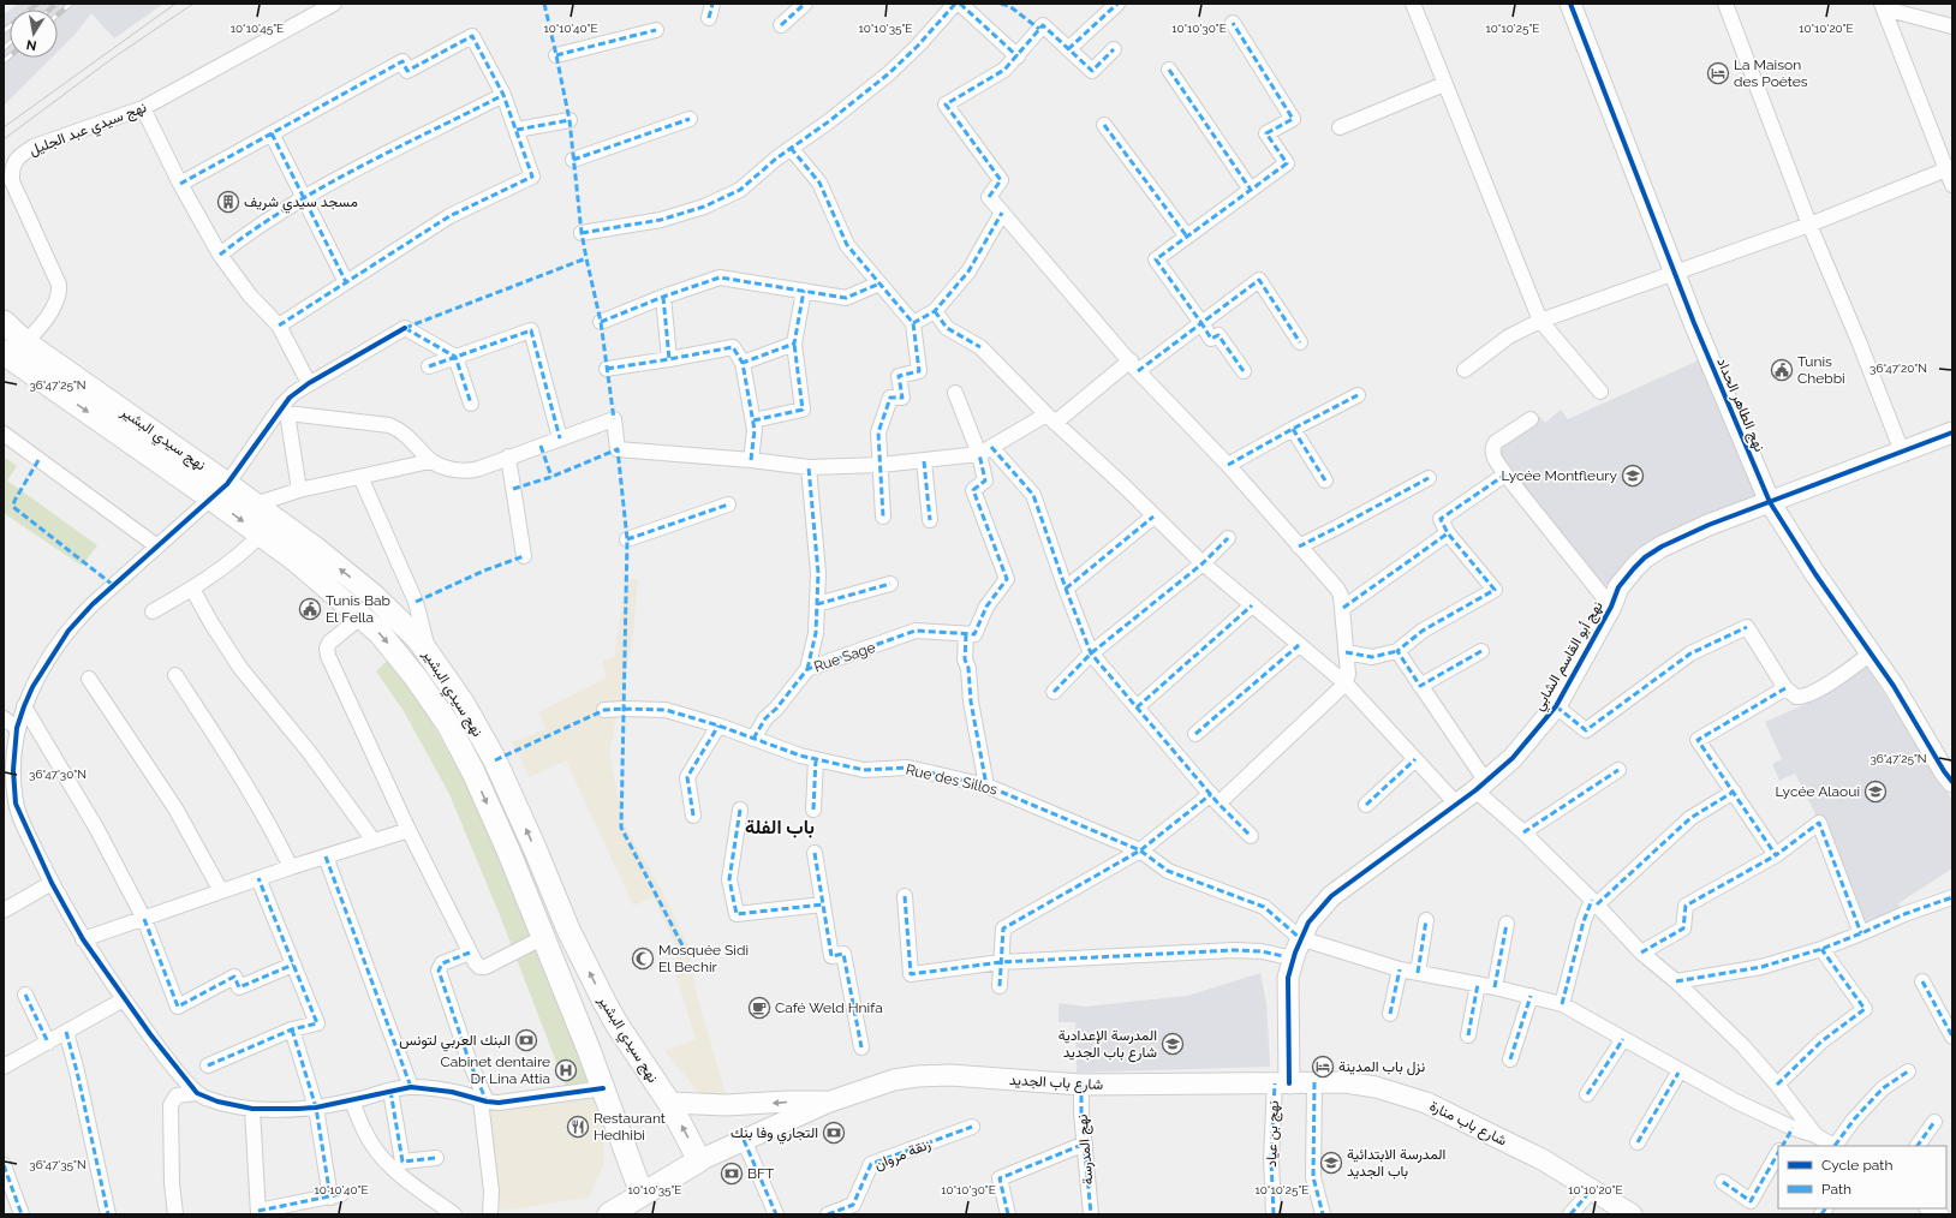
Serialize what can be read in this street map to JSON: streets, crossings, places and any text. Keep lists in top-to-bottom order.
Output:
{
  "streets": {
    "main road": ["نهج سيدي البشير"],
    "street": [
      "نهج سيدي عبد الجليل",
      "نهج الطاهر الحداد",
      "نهج أبو القاسم الشابي",
      "Rue Sage",
      "Rue des Sillos",
      "شارع باب الجديد",
      "شارع باب منارة",
      "نهج بن عياد",
      "نهج المدرسة",
      "زنقة مروان"
    ]
  },
  "crossings": [
    ["نهج سيدي عبد الجليل", "نهج سيدي البشير"],
    ["نهج الطاهر الحداد", "نهج أبو القاسم الشابي"],
    ["نهج سيدي البشير", "شارع باب الجديد"],
    ["نهج أبو القاسم الشابي", "Rue des Sillos"],
    ["نهج أبو القاسم الشابي", "شارع باب الجديد"],
    ["نهج أبو القاسم الشابي", "شارع باب منارة"],
    ["نهج أبو القاسم الشابي", "نهج بن عياد"],
    ["Rue Sage", "Rue des Sillos"],
    ["شارع باب الجديد", "شارع باب منارة"],
    ["شارع باب الجديد", "نهج بن عياد"],
    ["شارع باب الجديد", "نهج المدرسة"],
    ["شارع باب منارة", "نهج بن عياد"]
  ],
  "districts": ["باب الفلة"],
  "places": {
    "hotel": ["La Maison des Poètes", "نزل باب المدينة"],
    "building": ["مسجد سيدي شريف"],
    "public building": ["Tunis Chebbi", "Tunis Bab El Fella"],
    "school or university": [
      "Lycée Montfleury",
      "Lycée Alaoui",
      "المدرسة الإعدادية شارع باب الجديد",
      "المدرسة الابتدائية باب الجديد"
    ],
    "mosque": ["Mosquée Sidi El Bechir"],
    "cafe": ["Café Weld Hnifa"],
    "bank": ["البنك العربي لتونس", "التجاري وفا بنك", "BFT"],
    "hospital": ["Cabinet dentaire Dr Lina Attia"],
    "restaurant": ["Restaurant Hedhibi"]
  },
  "legend": ["Cycle path", "Path"],
  "north": "bottom",
  "coordinates": [
    "10°10'45\"E",
    "10°10'40\"E",
    "10°10'35\"E",
    "10°10'30\"E",
    "10°10'25\"E",
    "10°10'20\"E",
    "36°47'20\"N",
    "36°47'25\"N",
    "36°47'30\"N",
    "36°47'35\"N"
  ]
}
